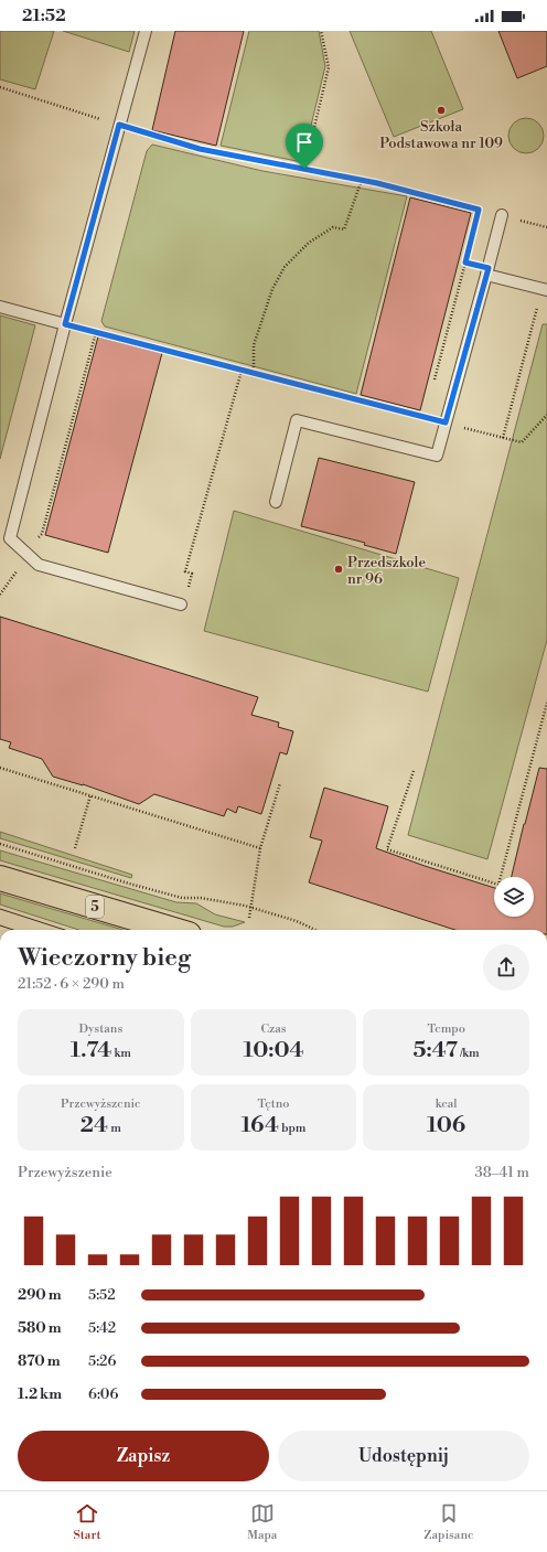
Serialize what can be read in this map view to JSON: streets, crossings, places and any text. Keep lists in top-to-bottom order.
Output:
{
  "streets": {
    "main road": ["5"]
  },
  "places": ["Szkoła Podstawowa nr 109", "Przedszkole nr 96"],
  "page": {
    "status": "21:52",
    "heading": ["Wieczorny bieg", "21:52 · 6 × 290 m"],
    "stats": [
      ["Dystans", "1.74 km"],
      ["Czas", "10:04"],
      ["Tempo", "5:47 /km"],
      ["Przewyższenie", "24 m"],
      ["Tętno", "164 bpm"],
      ["kcal", "106"]
    ],
    "chart": ["Przewyższenie", "38–41 m"],
    "list": [
      {
        "name": "290 m",
        "note": "5:52"
      },
      {
        "name": "580 m",
        "note": "5:42"
      },
      {
        "name": "870 m",
        "note": "5:26"
      },
      {
        "name": "1.2 km",
        "note": "6:06"
      }
    ],
    "buttons": ["Zapisz", "Udostępnij"],
    "tabs": ["Start", "Mapa", "Zapisane"]
  }
}
